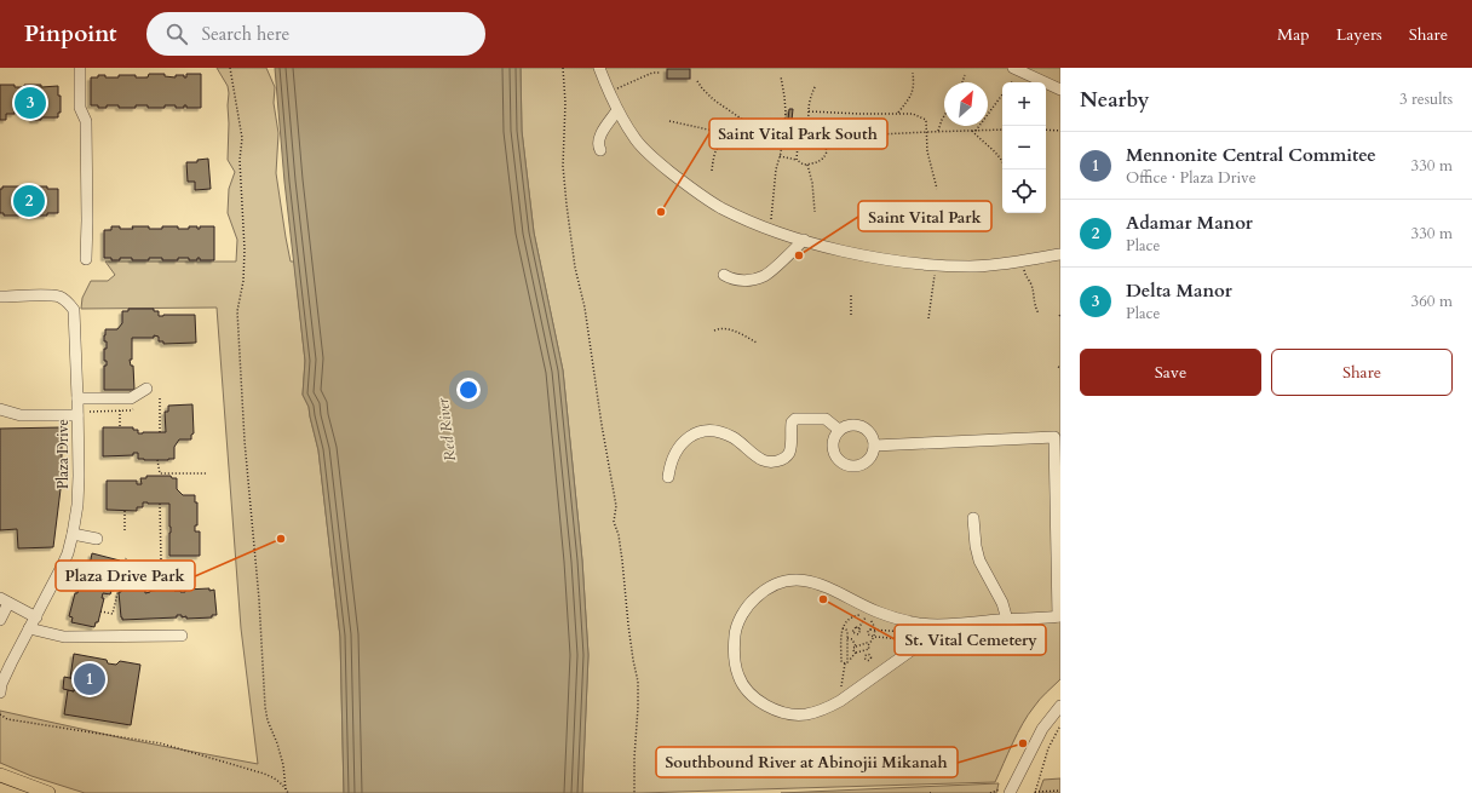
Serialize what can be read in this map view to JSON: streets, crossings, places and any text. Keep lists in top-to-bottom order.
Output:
{
  "streets": {
    "street": ["Plaza Drive"]
  },
  "water": ["Red River"],
  "places": [
    "Saint Vital Park South",
    "Saint Vital Park",
    "Plaza Drive Park",
    "St. Vital Cemetery",
    "Southbound River at Abinojii Mikanah"
  ],
  "north": "top right",
  "page": {
    "header": "Pinpoint",
    "search": "Search here",
    "nav": ["Map", "Layers", "Share"],
    "heading": ["Nearby", "3 results"],
    "map_buttons": ["+", "−"],
    "pins": ["3", "2", "1"],
    "list": [
      {
        "mark": "1",
        "name": "Mennonite Central Commitee",
        "note": "Office · Plaza Drive",
        "value": "330 m"
      },
      {
        "mark": "2",
        "name": "Adamar Manor",
        "note": "Place",
        "value": "330 m"
      },
      {
        "mark": "3",
        "name": "Delta Manor",
        "note": "Place",
        "value": "360 m"
      }
    ],
    "buttons": ["Save", "Share"]
  }
}
